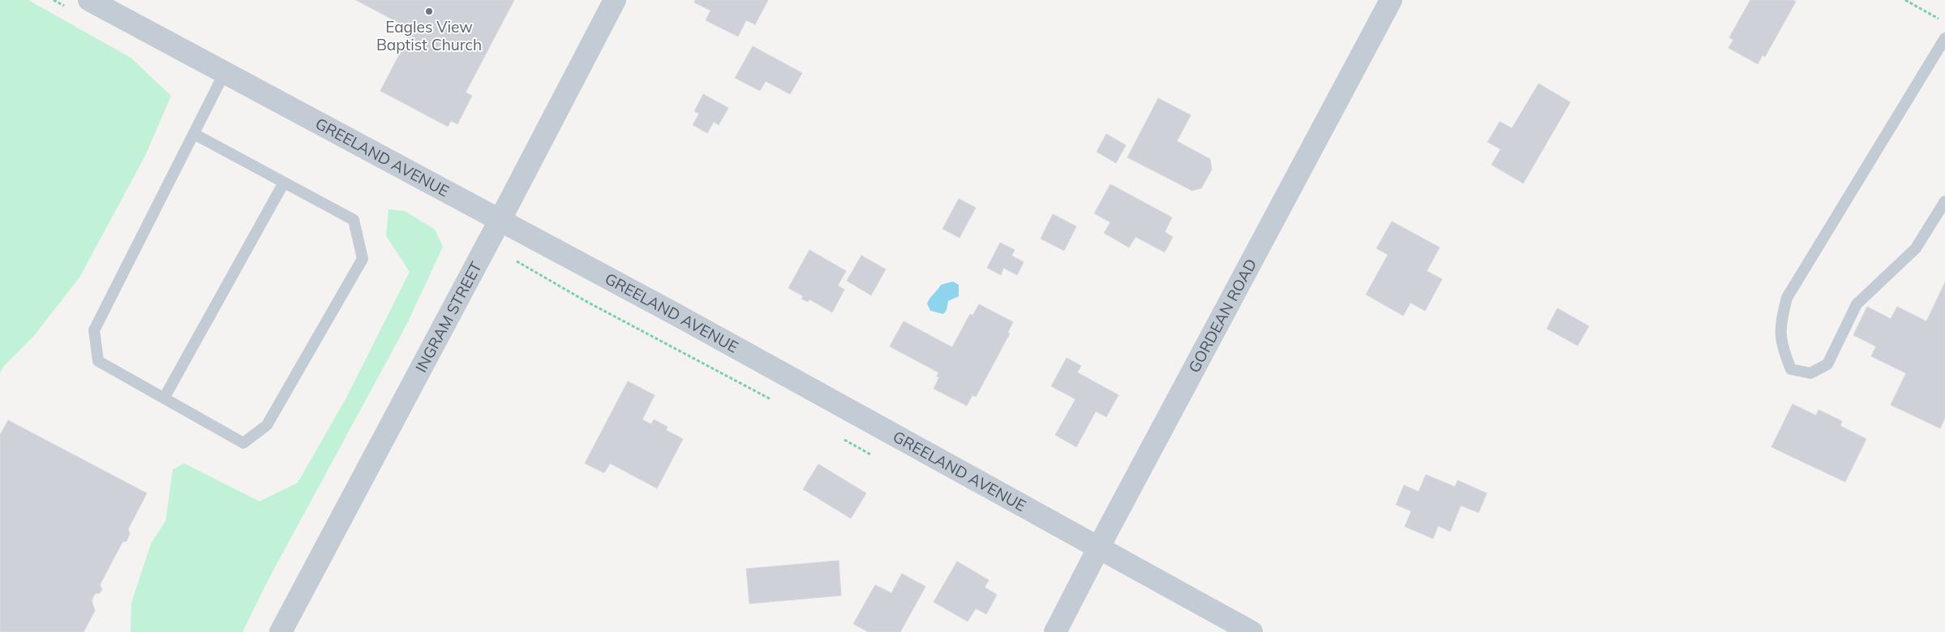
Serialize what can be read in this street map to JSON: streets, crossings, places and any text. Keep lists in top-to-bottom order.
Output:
{
  "streets": {
    "street": ["GREELAND AVENUE", "GORDEAN ROAD", "INGRAM STREET"]
  },
  "crossings": [
    ["GREELAND AVENUE", "GORDEAN ROAD"],
    ["GREELAND AVENUE", "INGRAM STREET"]
  ],
  "places": ["Eagles View Baptist Church"]
}
